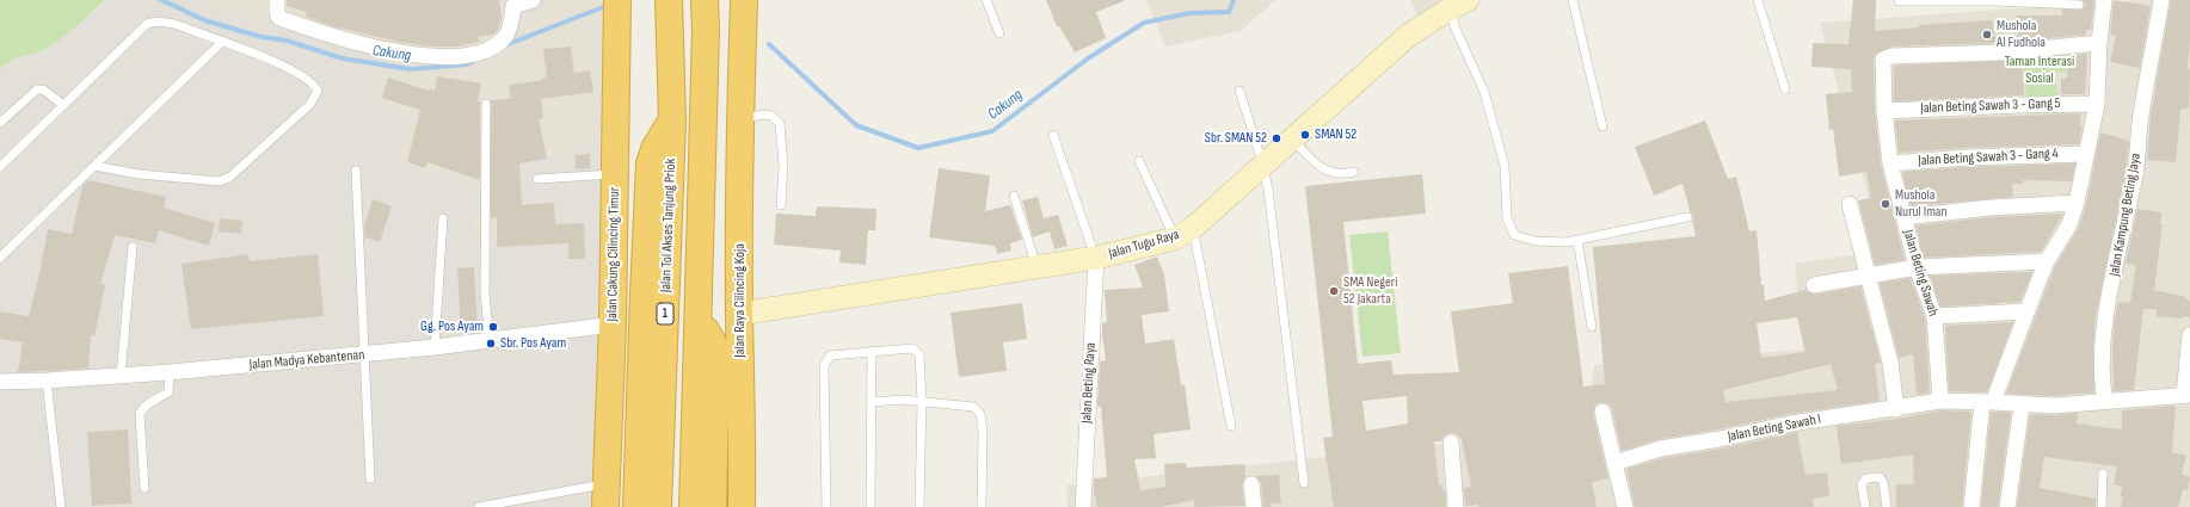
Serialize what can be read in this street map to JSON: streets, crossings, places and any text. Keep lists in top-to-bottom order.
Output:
{
  "streets": {
    "highway": [
      "Jalan Tol Akses Tanjung Priok",
      "Jalan Cakung Cilincing Timur",
      "Jalan Raya Cilincing Koja",
      "1"
    ],
    "main road": ["Jalan Tugu Raya"],
    "street": [
      "Jalan Beting Sawah 3 - Gang 5",
      "Jalan Beting Sawah 3 - Gang 4",
      "Jalan Kampung Beting Jaya",
      "Jalan Beting Sawah",
      "Jalan Madya Kebantenan",
      "Jalan Beting Raya",
      "Jalan Beting Sawah I"
    ]
  },
  "crossings": [
    ["Jalan Beting Sawah 3 - Gang 5", "Jalan Beting Sawah"],
    ["Jalan Beting Sawah 3 - Gang 4", "Jalan Beting Sawah"],
    ["Jalan Kampung Beting Jaya", "Jalan Beting Sawah I"],
    ["Jalan Tugu Raya", "Jalan Raya Cilincing Koja"],
    ["Jalan Tugu Raya", "Jalan Beting Raya"],
    ["Jalan Cakung Cilincing Timur", "Jalan Madya Kebantenan"],
    ["Jalan Beting Sawah", "Jalan Beting Sawah I"]
  ],
  "water": ["Cakung"],
  "parks": ["Taman Interasi Sosial"],
  "places": [
    "Mushola Al Fudhola",
    "SMAN 52",
    "Sbr. SMAN 52",
    "Mushola Nurul Iman",
    "SMA Negeri 52 Jakarta",
    "Gg. Pos Ayam",
    "Sbr. Pos Ayam"
  ]
}
